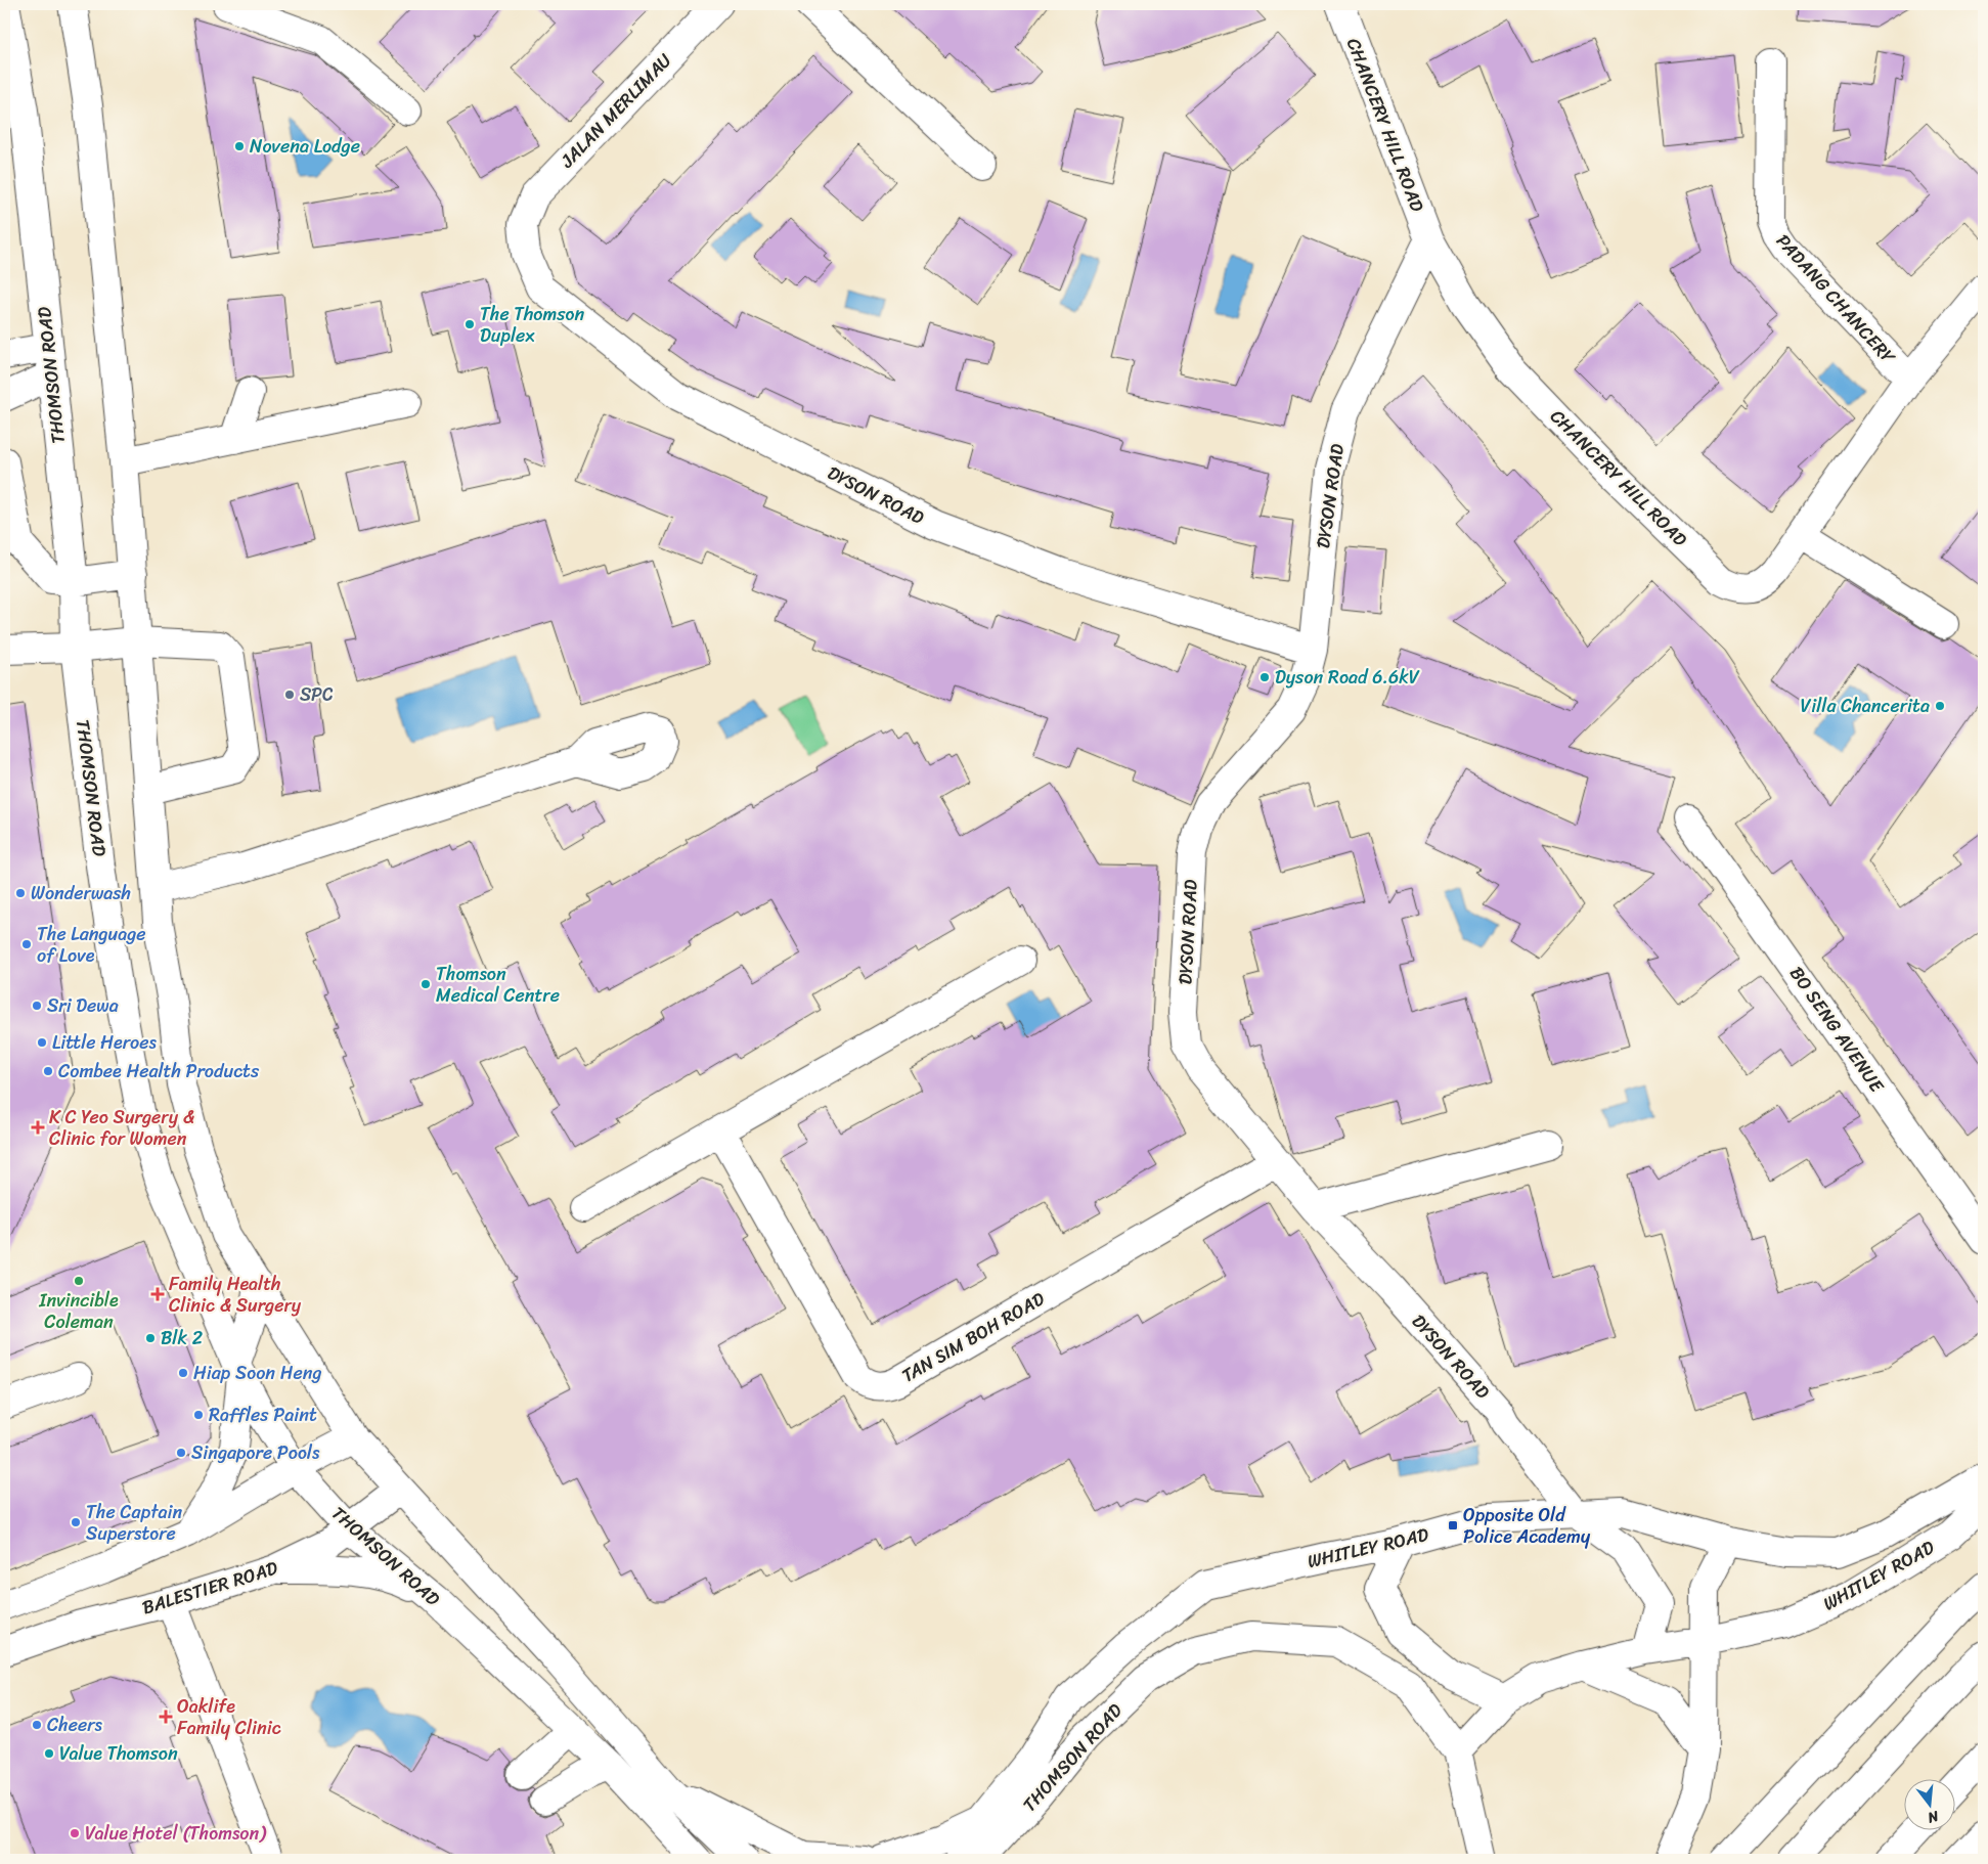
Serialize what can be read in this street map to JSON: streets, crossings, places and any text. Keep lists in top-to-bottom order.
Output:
{
  "streets": {
    "main road": [
      "JALAN MERLIMAU",
      "CHANCERY HILL ROAD",
      "PADANG CHANCERY",
      "THOMSON ROAD",
      "DYSON ROAD",
      "BO SENG AVENUE",
      "TAN SIM BOH ROAD",
      "WHITLEY ROAD",
      "BALESTIER ROAD"
    ]
  },
  "crossings": [
    ["JALAN MERLIMAU", "DYSON ROAD"],
    ["CHANCERY HILL ROAD", "PADANG CHANCERY"],
    ["CHANCERY HILL ROAD", "DYSON ROAD"],
    ["THOMSON ROAD", "WHITLEY ROAD"],
    ["THOMSON ROAD", "BALESTIER ROAD"],
    ["DYSON ROAD", "TAN SIM BOH ROAD"],
    ["DYSON ROAD", "WHITLEY ROAD"]
  ],
  "places": {
    "other": [
      "Novena Lodge",
      "The Thomson Duplex",
      "Dyson Road 6.6kV",
      "SPC",
      "Villa Chancerita",
      "Wonderwash",
      "The Language of Love",
      "Thomson Medical Centre",
      "Sri Dewa",
      "Little Heroes",
      "Combee Health Products",
      "Invincible Coleman",
      "Blk 2",
      "Hiap Soon Heng",
      "Raffles Paint",
      "Singapore Pools",
      "The Captain Superstore",
      "Cheers",
      "Value Thomson",
      "Value Hotel (Thomson)"
    ],
    "health": ["K C Yeo Surgery & Clinic for Women", "Family Health Clinic & Surgery", "Oaklife Family Clinic"],
    "transit": ["Opposite Old Police Academy"]
  },
  "north": "bottom"
}
